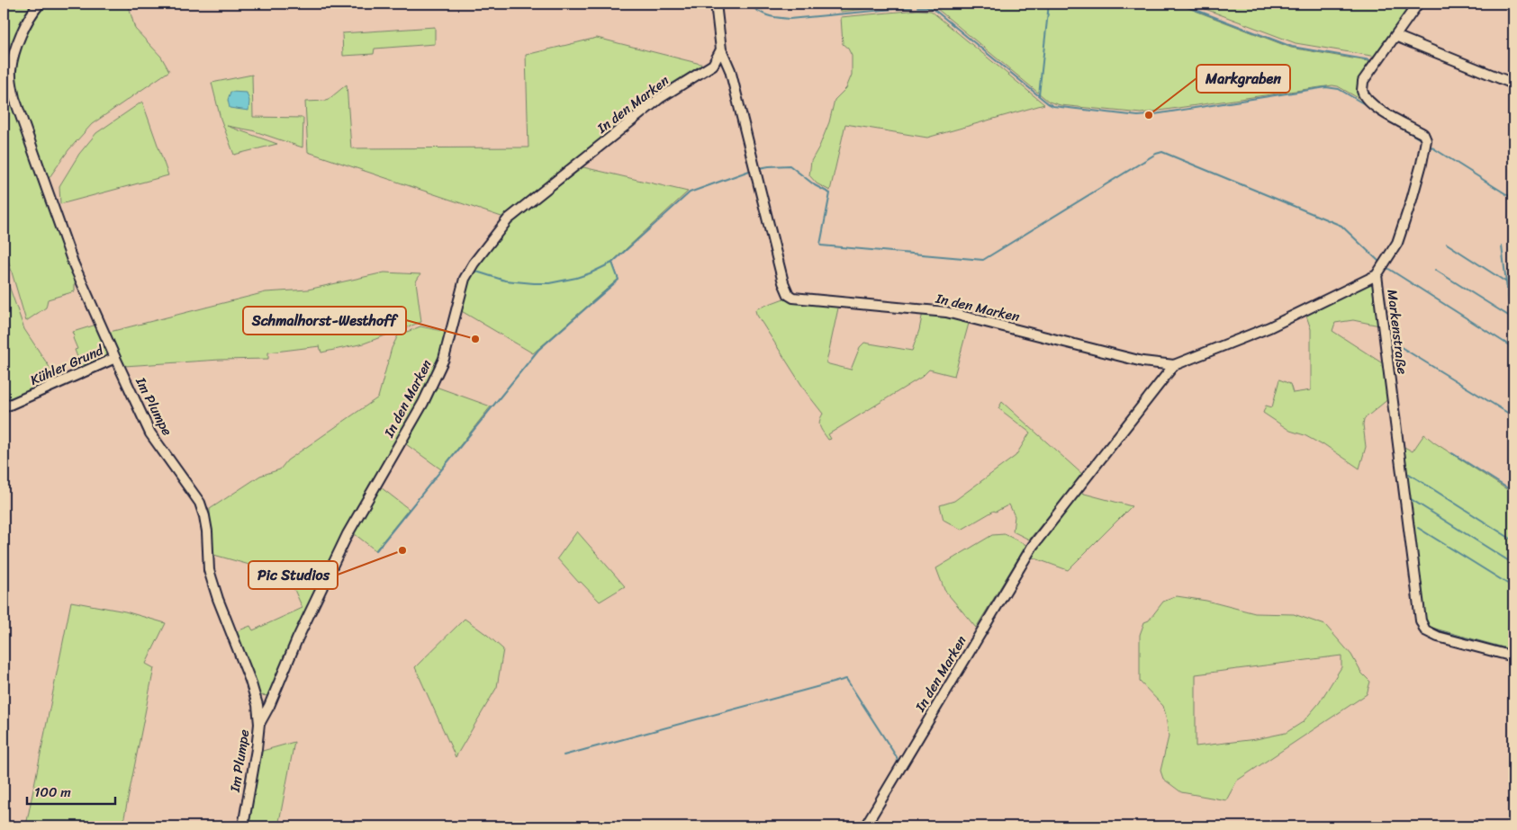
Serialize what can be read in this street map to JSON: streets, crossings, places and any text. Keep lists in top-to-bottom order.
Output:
{
  "streets": {
    "street": [
      "In den Marken",
      "Markenstraße",
      "Kühler Grund",
      "Im Plumpe"
    ]
  },
  "crossings": [
    ["In den Marken", "Markenstraße"],
    ["In den Marken", "Im Plumpe"],
    ["Kühler Grund", "Im Plumpe"]
  ],
  "places": ["Markgraben", "Schmalhorst-Westhoff", "Pic Studios"],
  "scale_bar": "100 m"
}
